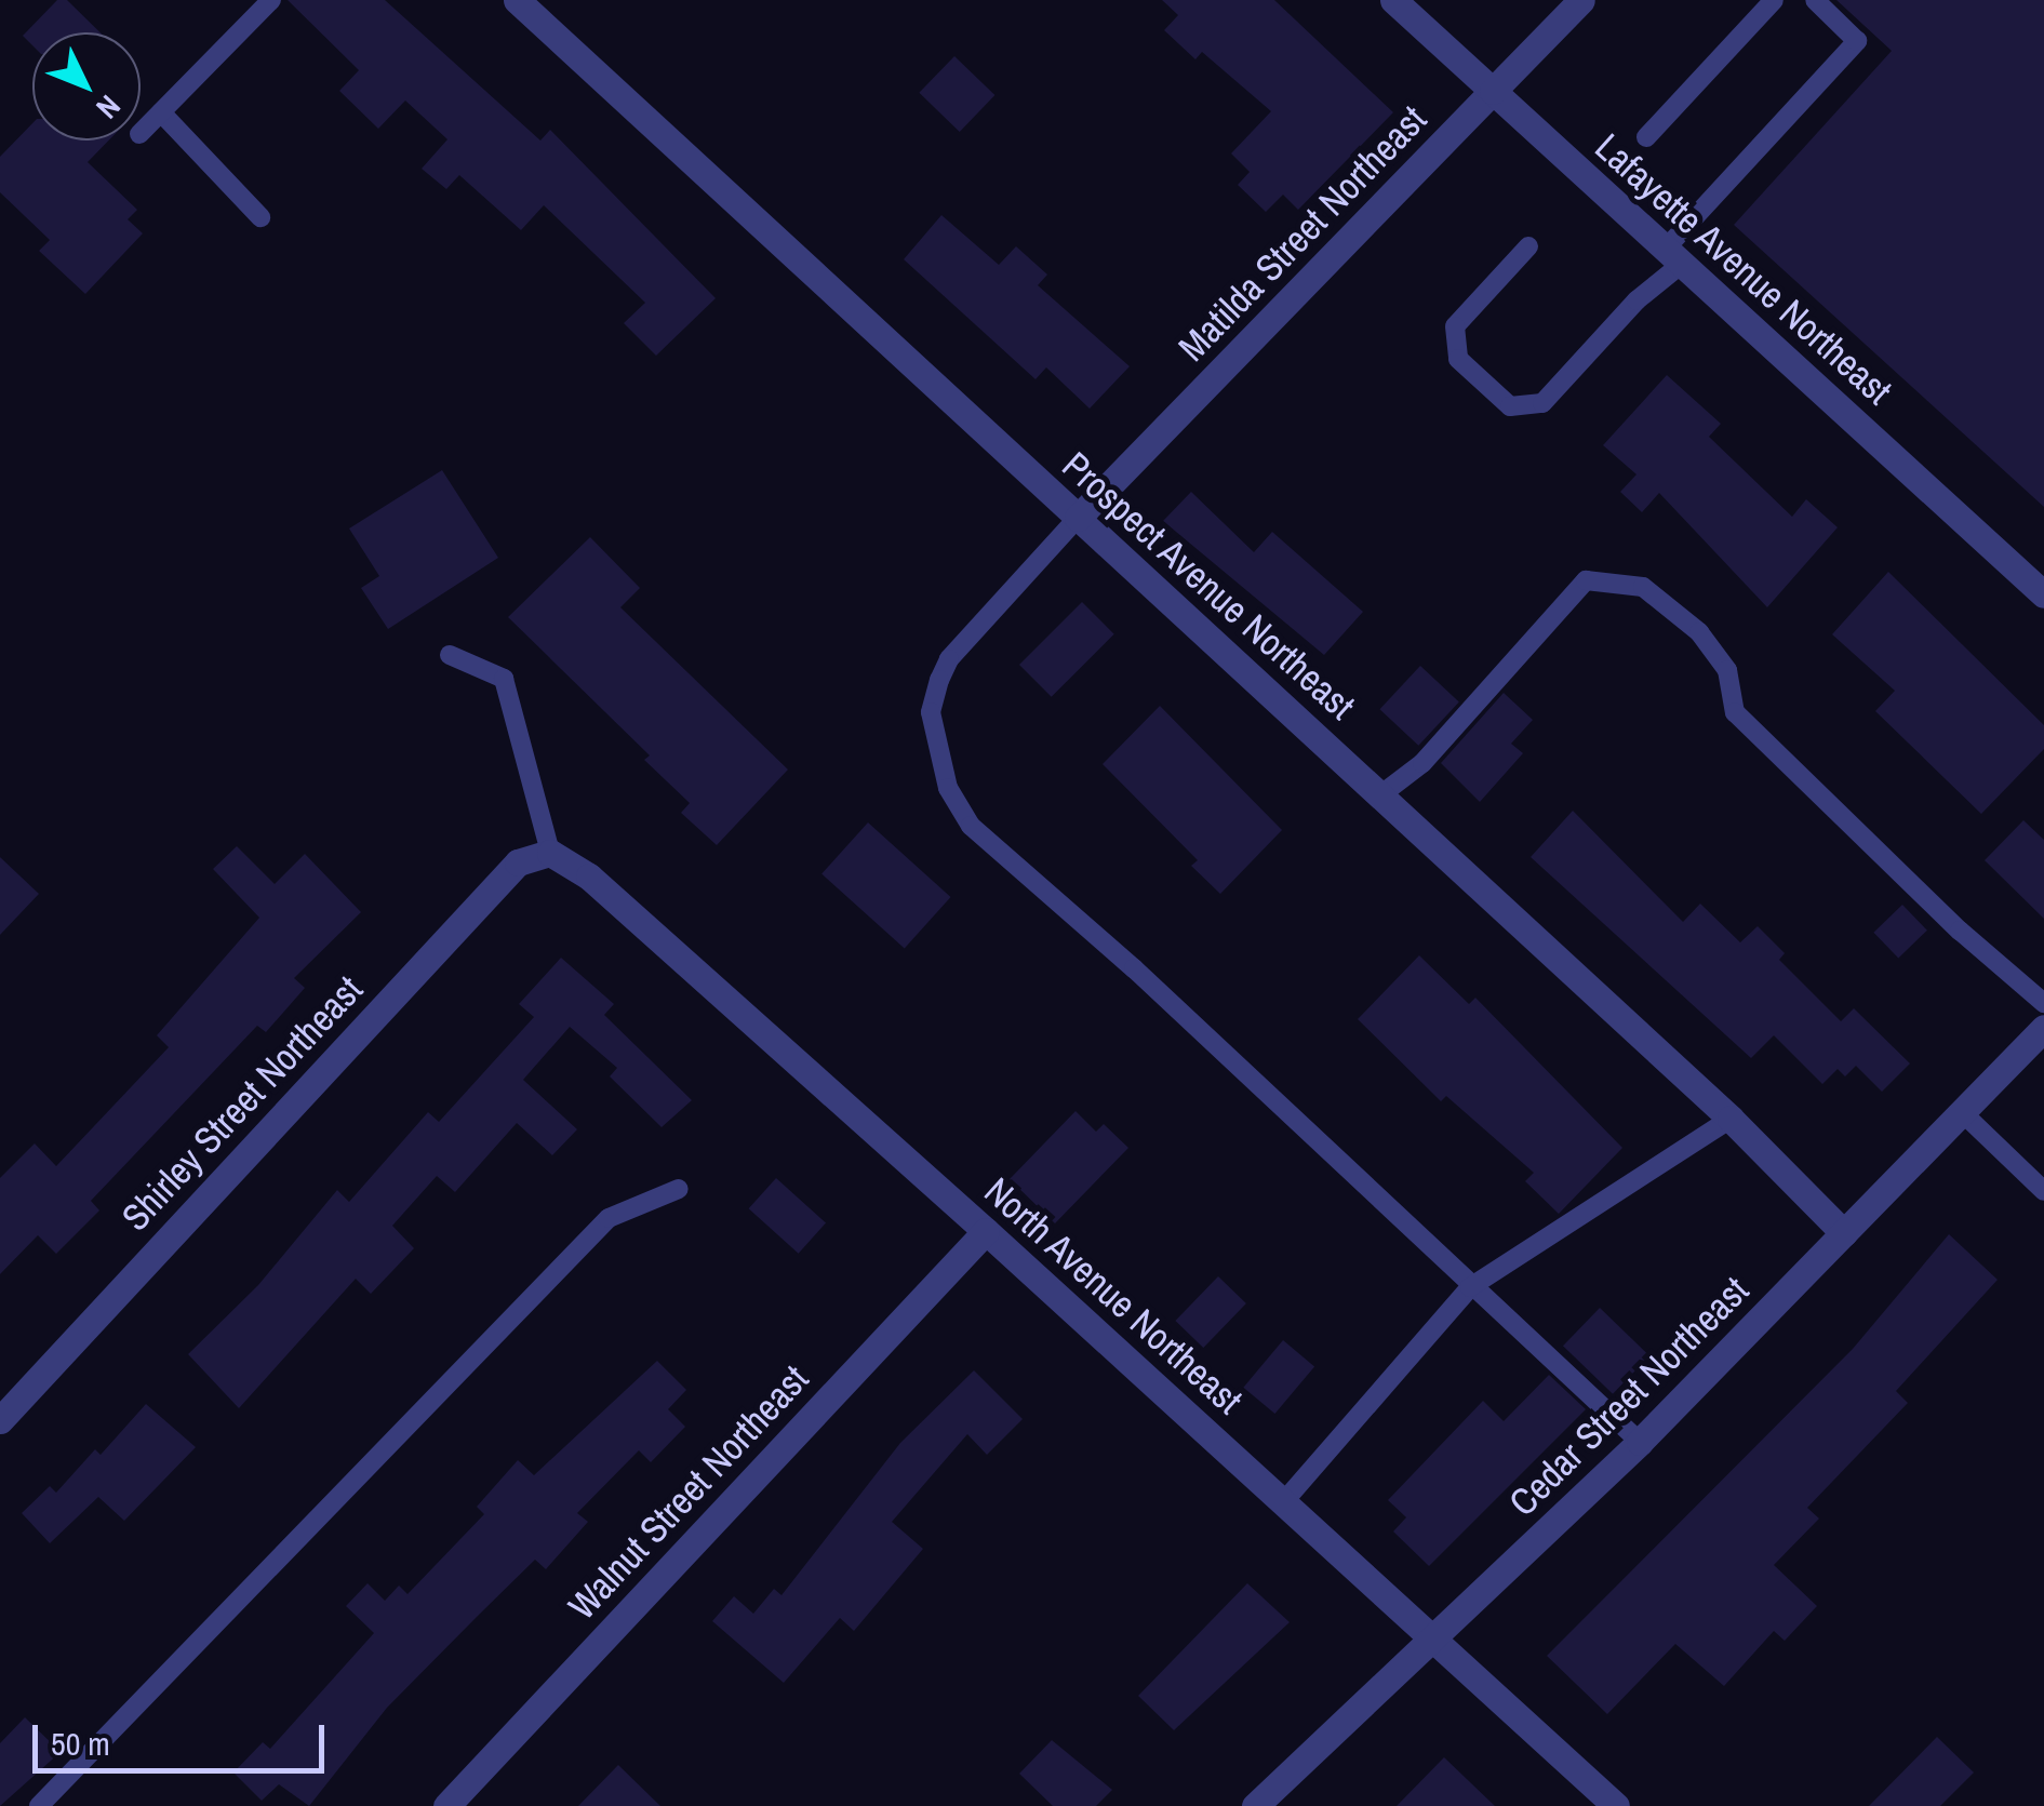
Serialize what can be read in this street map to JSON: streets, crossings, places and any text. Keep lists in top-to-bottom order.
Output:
{
  "streets": {
    "street": [
      "Matilda Street Northeast",
      "Lafayette Avenue Northeast",
      "Prospect Avenue Northeast",
      "Shirley Street Northeast",
      "North Avenue Northeast",
      "Cedar Street Northeast",
      "Walnut Street Northeast"
    ]
  },
  "crossings": [
    ["Matilda Street Northeast", "Lafayette Avenue Northeast"],
    ["Matilda Street Northeast", "Prospect Avenue Northeast"],
    ["Prospect Avenue Northeast", "Cedar Street Northeast"],
    ["Shirley Street Northeast", "North Avenue Northeast"],
    ["North Avenue Northeast", "Cedar Street Northeast"],
    ["North Avenue Northeast", "Walnut Street Northeast"]
  ],
  "scale_bar": "50 m",
  "north": "bottom right"
}
